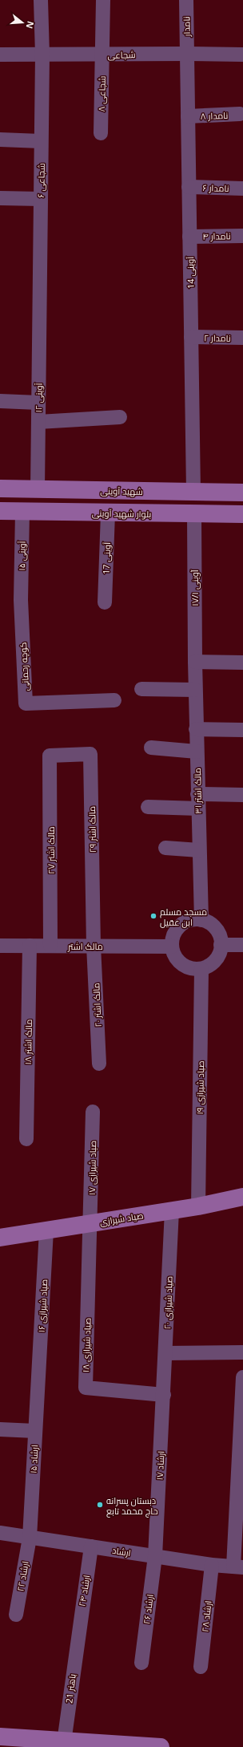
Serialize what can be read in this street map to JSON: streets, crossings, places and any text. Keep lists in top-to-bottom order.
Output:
{
  "streets": {
    "main road": ["شهید آوینی", "بلوار شهید آوینی", "صیاد شیرازی"],
    "street": [
      "نامدار",
      "شجاعی",
      "شجاعی ۸",
      "نامدار ۸",
      "شجاعی ۶",
      "نامدار ۶",
      "نامدار ۴",
      "آوینی 14",
      "نامدار ۲",
      "۱۲ آوینی",
      "آوینی ۱۵",
      "آوینی 17",
      "آوینی ۱۷/۱",
      "کوچه رحمانی",
      "مالک اشتر ۳۱",
      "مالک اشتر ۲۹",
      "مالک اشتر ۲۷",
      "مالک اشتر",
      "مالک اشتر ۲۰",
      "مالک اشتر ۱۸",
      "صیاد شیرازی ۱۹",
      "صیاد شیرازی ۱۷",
      "صیاد شیرازی ۲۰",
      "صیاد شیرازی ۱۶",
      "صیاد شیرازی ۱۸",
      "ارشاد ۱۵",
      "ارشاد ۱۷",
      "ارشاد",
      "ارشاد ۲۲",
      "ارشاد ۲۴",
      "ارشاد ۲۶",
      "ارشاد ۲۸",
      "باهنر 21"
    ]
  },
  "crossings": [
    ["نامدار", "شجاعی"],
    ["نامدار", "آوینی 14"],
    ["شجاعی", "شجاعی ۸"],
    ["شجاعی", "شجاعی ۶"],
    ["شجاعی", "آوینی 14"],
    ["نامدار ۸", "آوینی 14"],
    ["شجاعی ۶", "۱۲ آوینی"],
    ["نامدار ۶", "آوینی 14"],
    ["نامدار ۴", "آوینی 14"],
    ["آوینی 14", "نامدار ۲"],
    ["آوینی 14", "شهید آوینی"],
    ["۱۲ آوینی", "شهید آوینی"],
    ["بلوار شهید آوینی", "آوینی ۱۵"],
    ["بلوار شهید آوینی", "آوینی 17"],
    ["بلوار شهید آوینی", "آوینی ۱۷/۱"],
    ["آوینی ۱۵", "کوچه رحمانی"],
    ["آوینی ۱۷/۱", "مالک اشتر ۳۱"],
    ["مالک اشتر ۳۱", "مالک اشتر"],
    ["مالک اشتر ۳۱", "صیاد شیرازی ۱۹"],
    ["مالک اشتر ۲۹", "مالک اشتر ۲۷"],
    ["مالک اشتر ۲۹", "مالک اشتر"],
    ["مالک اشتر ۲۹", "مالک اشتر ۲۰"],
    ["مالک اشتر ۲۷", "مالک اشتر"],
    ["مالک اشتر", "مالک اشتر ۲۰"],
    ["مالک اشتر", "مالک اشتر ۱۸"],
    ["مالک اشتر", "صیاد شیرازی ۱۹"],
    ["صیاد شیرازی ۱۹", "صیاد شیرازی"],
    ["صیاد شیرازی ۱۷", "صیاد شیرازی"],
    ["صیاد شیرازی ۱۷", "صیاد شیرازی ۱۸"],
    ["صیاد شیرازی", "صیاد شیرازی ۲۰"],
    ["صیاد شیرازی", "صیاد شیرازی ۱۶"],
    ["صیاد شیرازی", "صیاد شیرازی ۱۸"],
    ["صیاد شیرازی ۲۰", "صیاد شیرازی ۱۸"],
    ["صیاد شیرازی ۲۰", "ارشاد ۱۷"],
    ["صیاد شیرازی ۱۶", "ارشاد ۱۵"],
    ["صیاد شیرازی ۱۸", "ارشاد ۱۷"],
    ["ارشاد ۱۵", "ارشاد"],
    ["ارشاد ۱۵", "ارشاد ۲۲"],
    ["ارشاد ۱۷", "ارشاد"],
    ["ارشاد ۱۷", "ارشاد ۲۶"],
    ["ارشاد", "ارشاد ۲۲"],
    ["ارشاد", "ارشاد ۲۴"],
    ["ارشاد", "ارشاد ۲۶"],
    ["ارشاد", "ارشاد ۲۸"],
    ["ارشاد ۲۴", "باهنر 21"]
  ],
  "places": ["مسجد مسلم ابن عقیل", "دبستان پسرانه حاج محمد تابع"],
  "north": "right"
}
